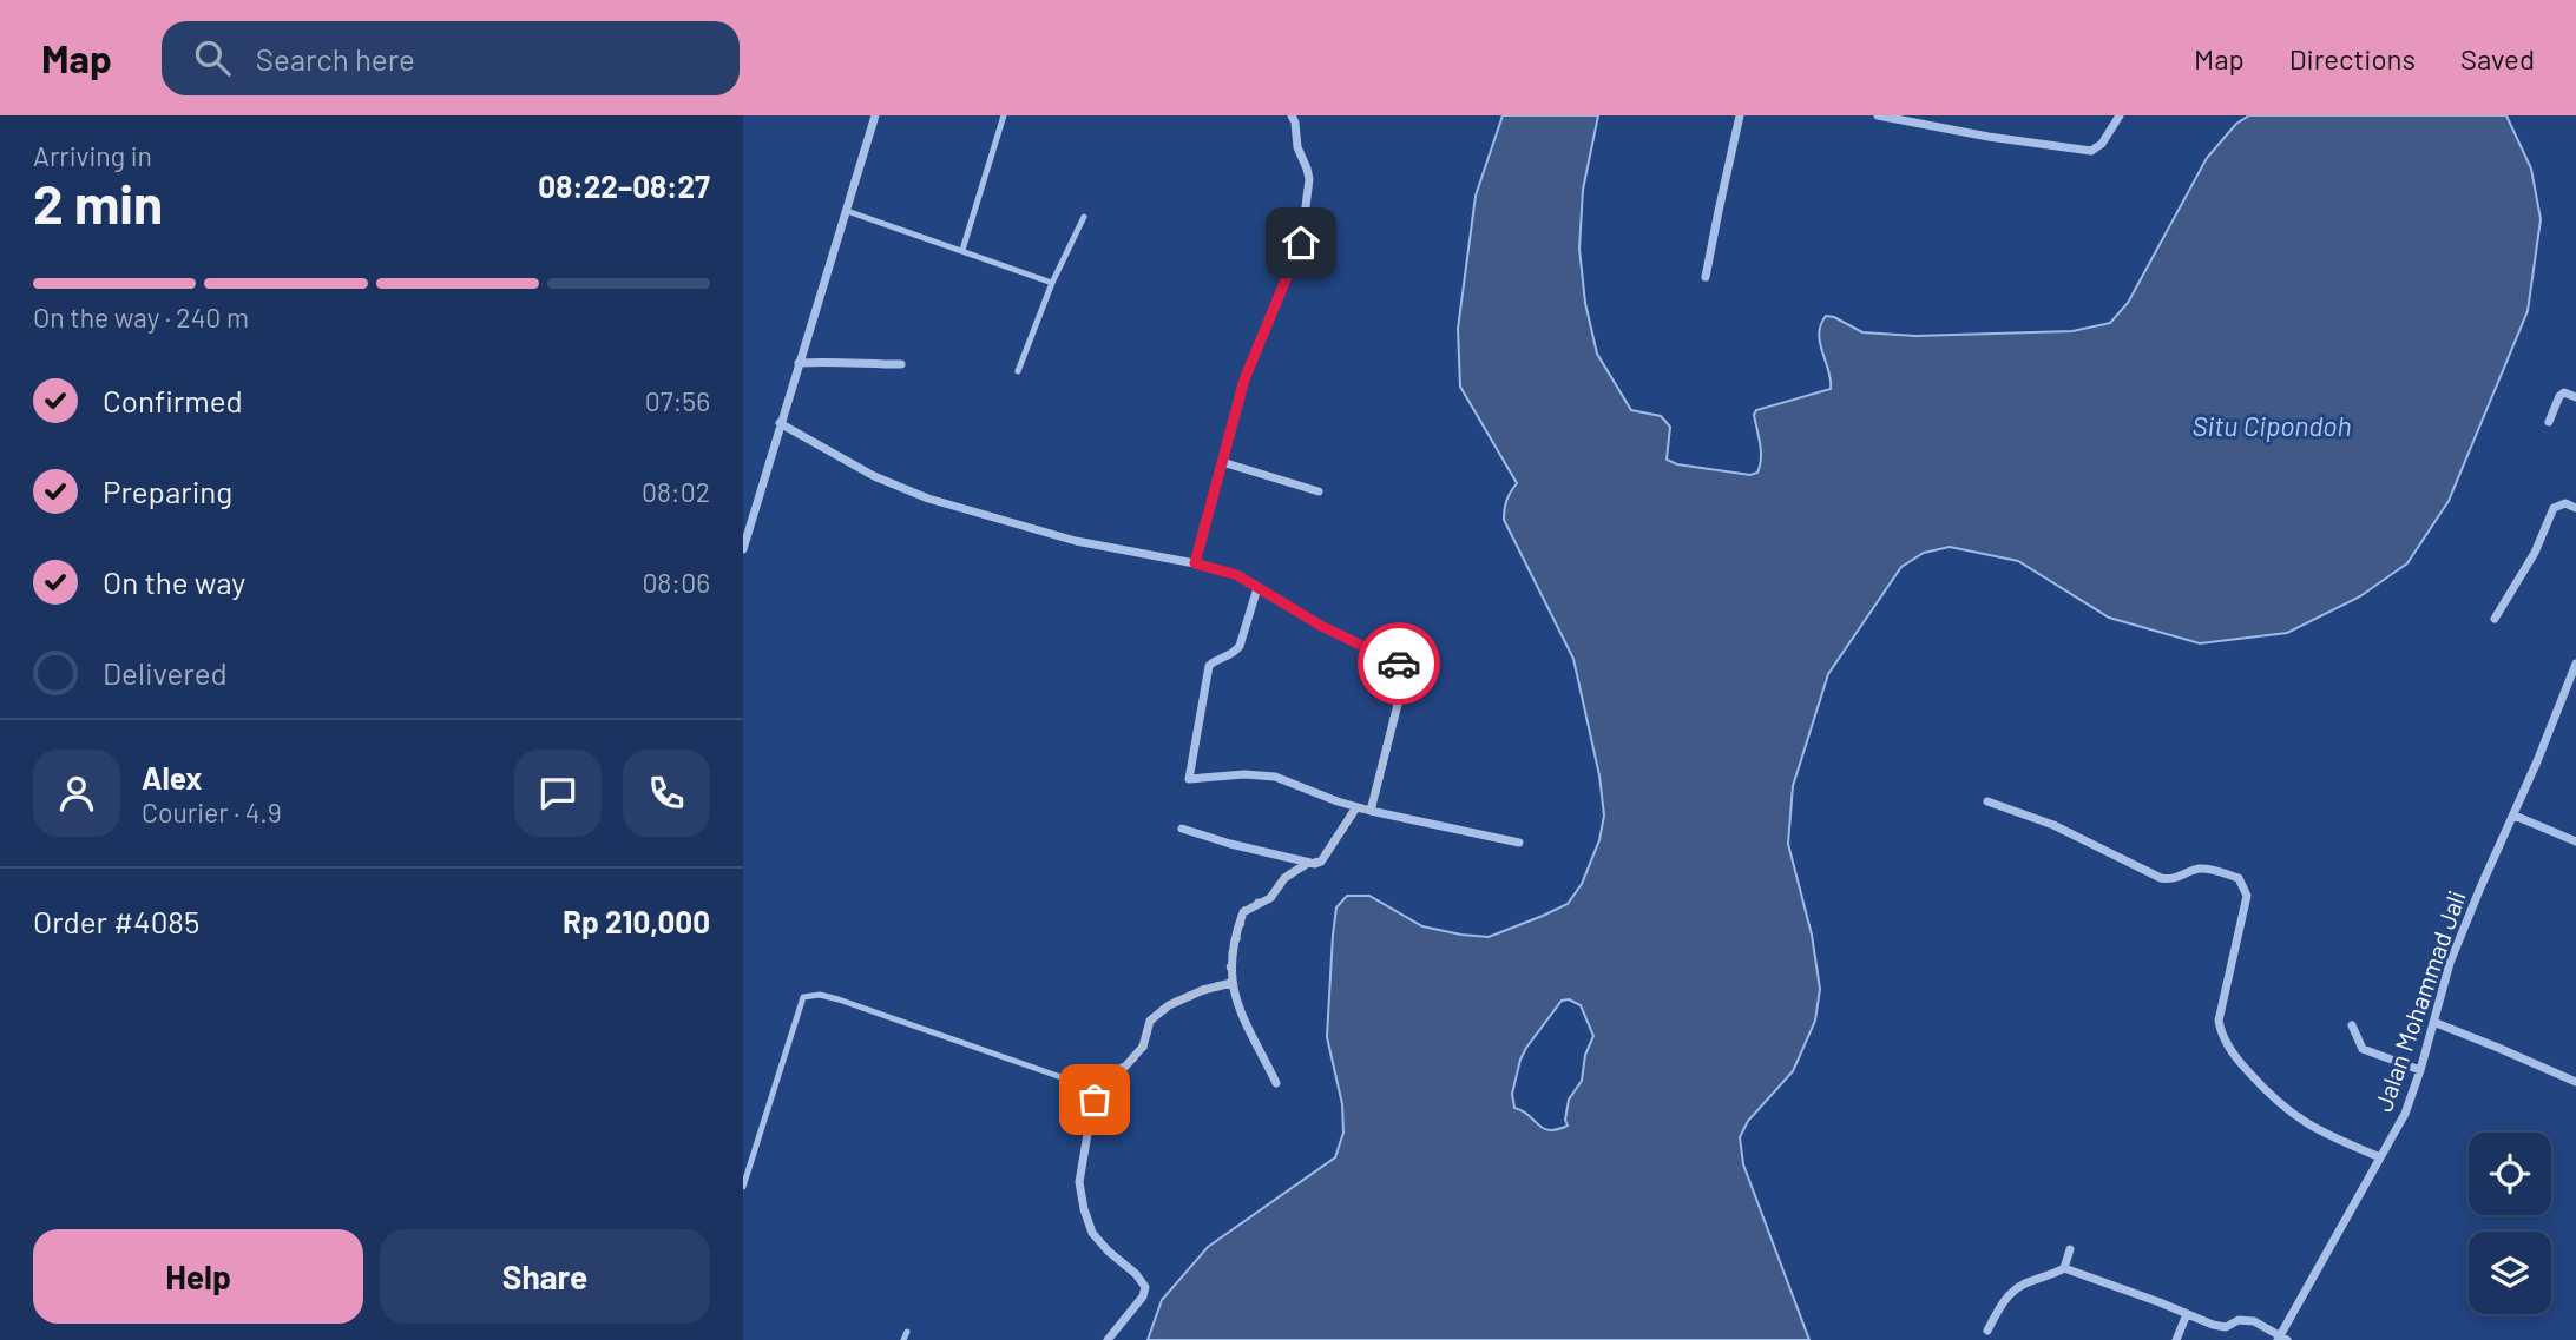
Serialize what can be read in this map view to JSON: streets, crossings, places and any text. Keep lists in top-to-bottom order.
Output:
{
  "streets": {
    "street": ["Jalan Mohammad Jali"]
  },
  "water": ["Situ Cipondoh"],
  "page": {
    "header": "Map",
    "search": "Search here",
    "nav": ["Map", "Directions", "Saved"],
    "heading": ["2 min", "Arriving in", "08:22–08:27"],
    "panel": [
      "Alex",
      "Courier · 4.9",
      "Order #4085",
      "Rp 210,000"
    ],
    "bar": "On the way · 240 m",
    "list": [
      ["Confirmed", "07:56"],
      ["Preparing", "08:02"],
      ["On the way", "08:06"],
      "Delivered"
    ],
    "buttons": ["Help", "Share"]
  }
}
